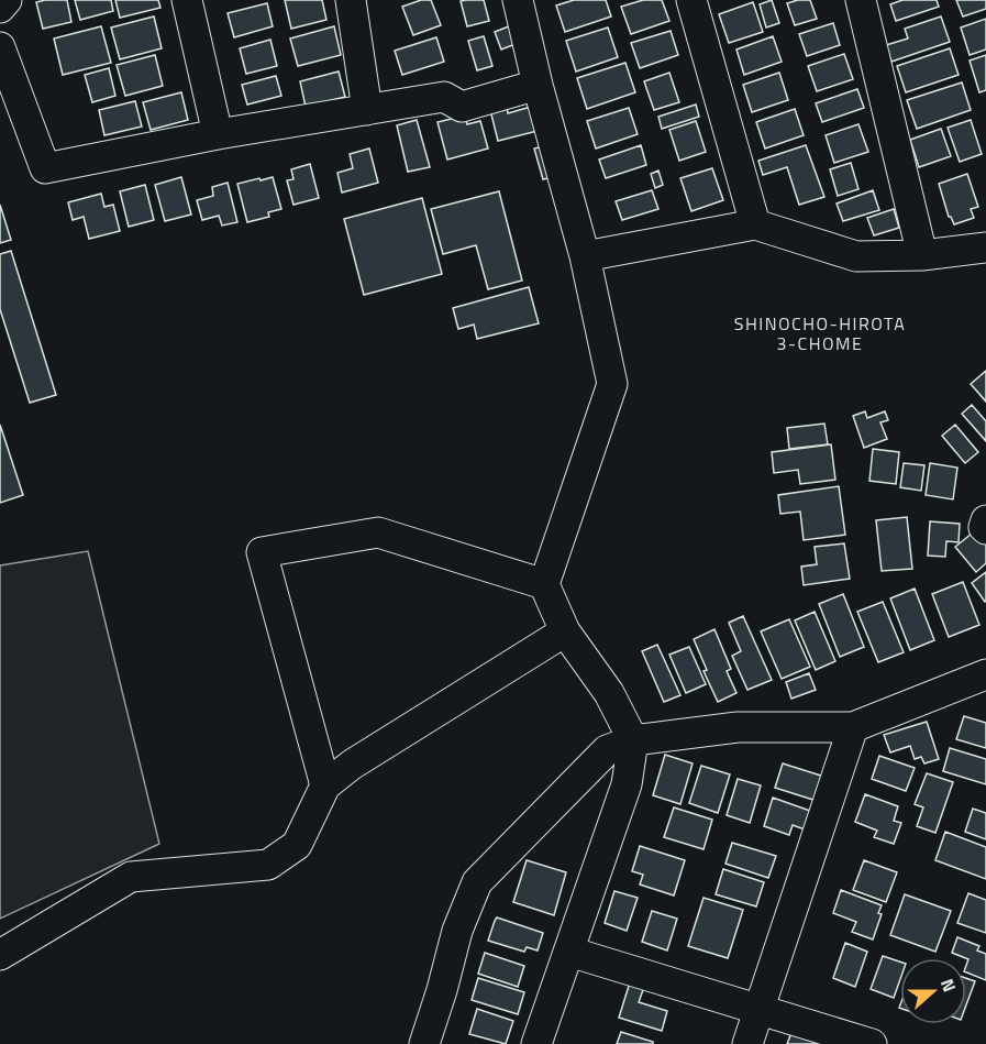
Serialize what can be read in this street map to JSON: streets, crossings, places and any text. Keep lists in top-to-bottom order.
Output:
{
  "districts": ["SHINOCHO-HIROTA 3-CHOME"],
  "north": "right"
}
